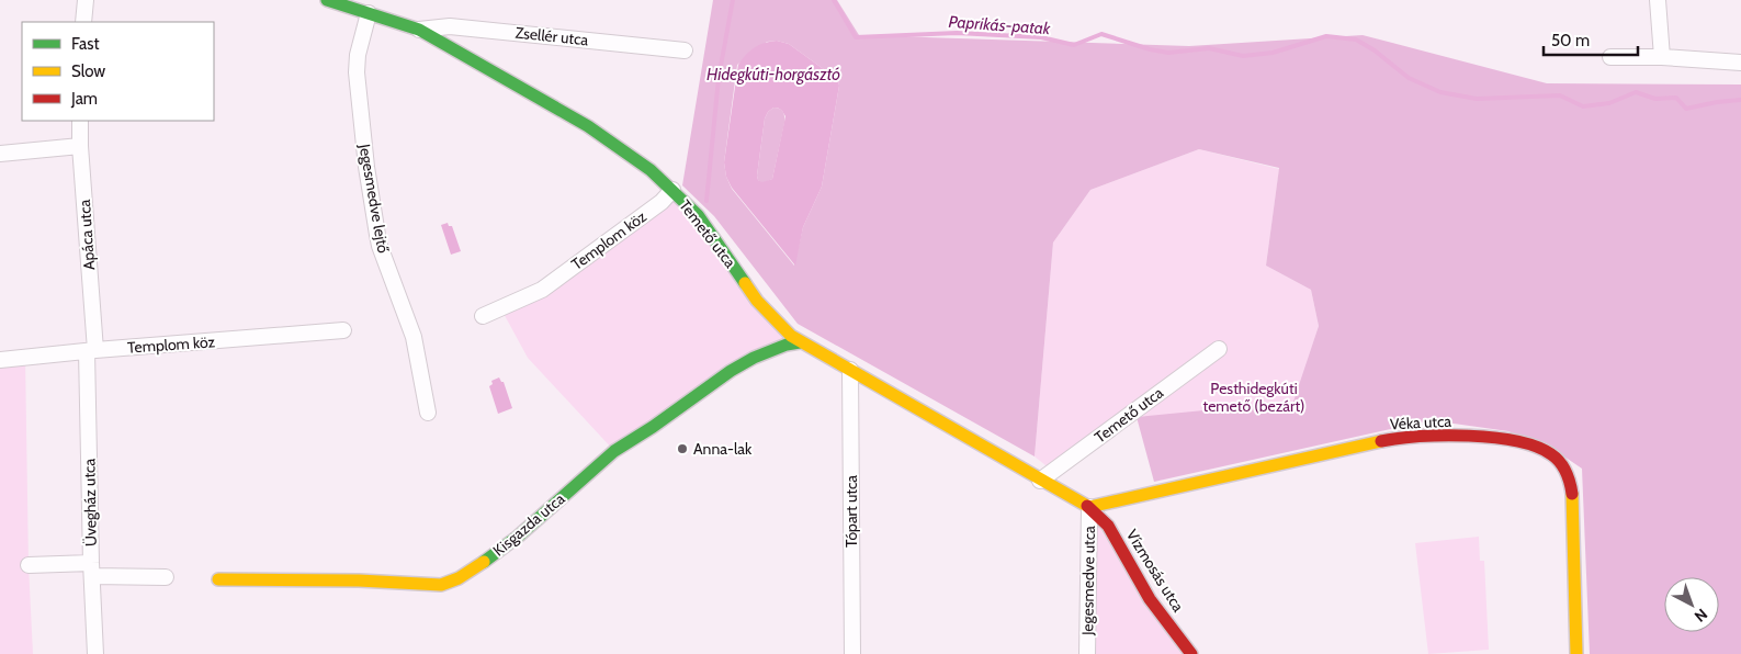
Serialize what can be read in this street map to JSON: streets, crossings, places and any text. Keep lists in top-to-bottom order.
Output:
{
  "streets": {
    "street": [
      "Zsellér utca",
      "Jegesmedve lejtő",
      "Temető utca",
      "Apáca utca",
      "Templom köz",
      "Véka utca",
      "Üvegház utca",
      "Tópart utca",
      "Kisgazda utca",
      "Vízmosás utca",
      "Jegesmedve utca"
    ]
  },
  "crossings": [
    ["Zsellér utca", "Temető utca"],
    ["Jegesmedve lejtő", "Temető utca"],
    ["Temető utca", "Templom köz"],
    ["Temető utca", "Véka utca"],
    ["Temető utca", "Tópart utca"],
    ["Temető utca", "Kisgazda utca"],
    ["Temető utca", "Vízmosás utca"],
    ["Temető utca", "Jegesmedve utca"],
    ["Apáca utca", "Templom köz"],
    ["Apáca utca", "Üvegház utca"],
    ["Templom köz", "Üvegház utca"],
    ["Véka utca", "Vízmosás utca"],
    ["Véka utca", "Jegesmedve utca"],
    ["Vízmosás utca", "Jegesmedve utca"]
  ],
  "water": ["Paprikás-patak", "Hidegkúti-horgásztó"],
  "parks": ["Pesthidegkúti temető (bezárt)"],
  "places": ["Anna-lak"],
  "legend": ["Fast", "Slow", "Jam"],
  "scale_bar": "50 m",
  "north": "bottom right"
}
